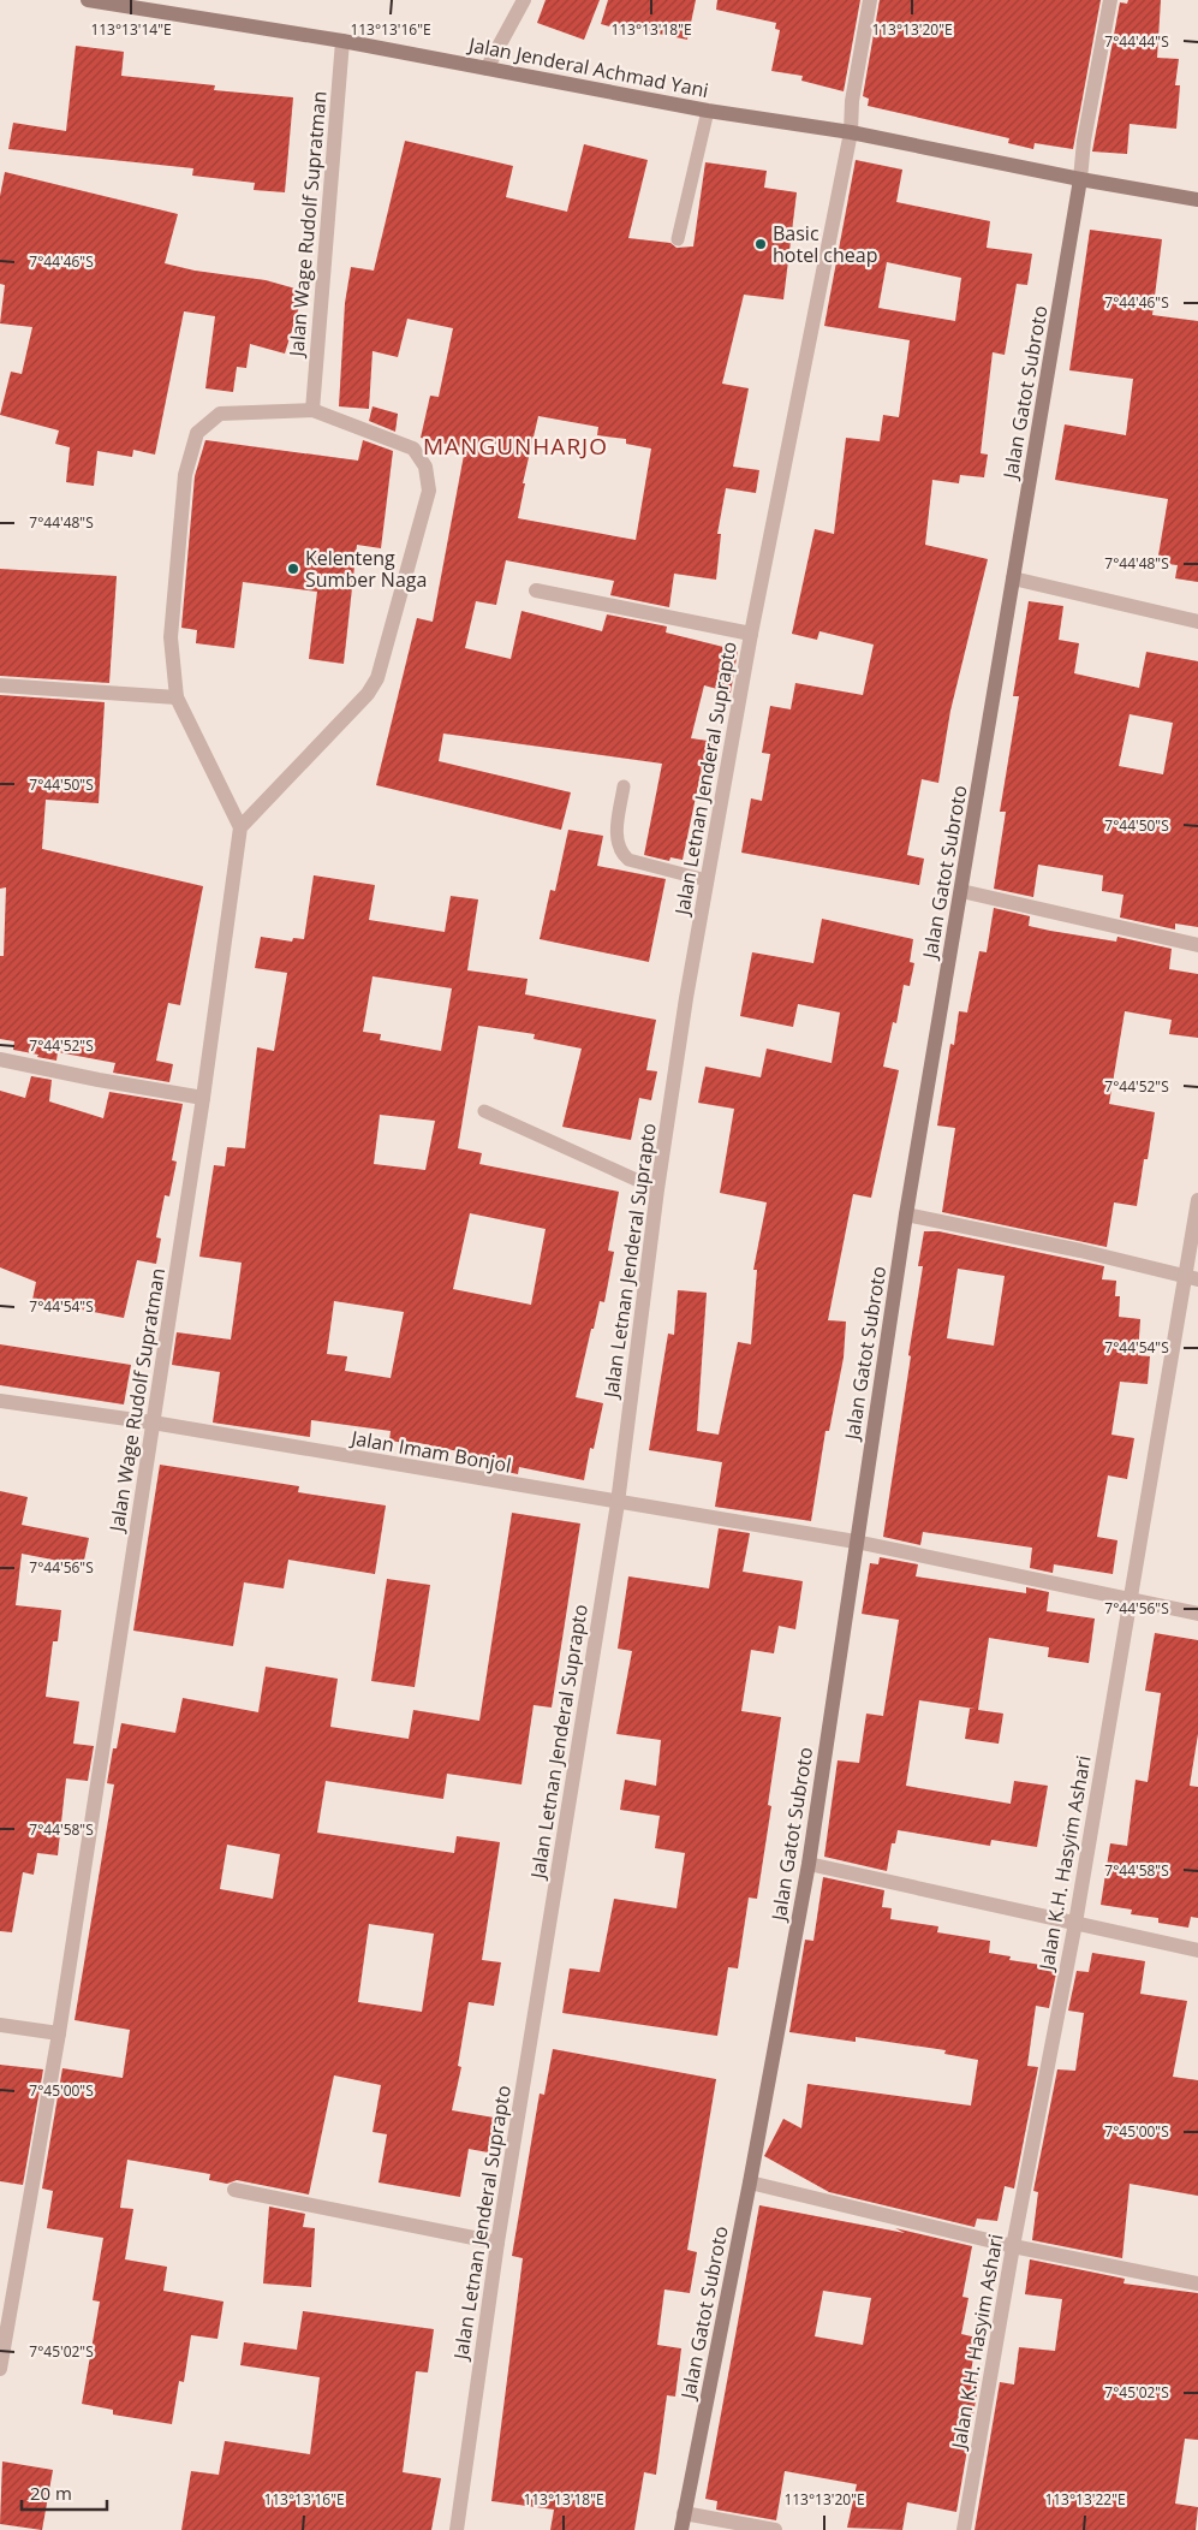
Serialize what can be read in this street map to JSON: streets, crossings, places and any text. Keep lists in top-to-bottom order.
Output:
{
  "streets": {
    "main road": ["Jalan Jenderal Achmad Yani", "Jalan Gatot Subroto"],
    "street": [
      "Jalan Wage Rudolf Supratman",
      "Jalan Letnan Jenderal Suprapto",
      "Jalan Imam Bonjol",
      "Jalan K.H. Hasyim Ashari"
    ]
  },
  "crossings": [
    ["Jalan Jenderal Achmad Yani", "Jalan Wage Rudolf Supratman"],
    ["Jalan Jenderal Achmad Yani", "Jalan Gatot Subroto"],
    ["Jalan Jenderal Achmad Yani", "Jalan Letnan Jenderal Suprapto"],
    ["Jalan Wage Rudolf Supratman", "Jalan Imam Bonjol"],
    ["Jalan Gatot Subroto", "Jalan Imam Bonjol"],
    ["Jalan Letnan Jenderal Suprapto", "Jalan Imam Bonjol"],
    ["Jalan Imam Bonjol", "Jalan K.H. Hasyim Ashari"]
  ],
  "districts": ["MANGUNHARJO"],
  "places": ["Basic hotel cheap", "Kelenteng Sumber Naga"],
  "scale_bar": "20 m",
  "coordinates": [
    "113°13'14\"E",
    "113°13'16\"E",
    "113°13'18\"E",
    "113°13'20\"E",
    "7°44'44\"S",
    "7°44'46\"S",
    "7°44'48\"S",
    "7°44'50\"S",
    "7°44'52\"S",
    "7°44'54\"S",
    "7°44'56\"S",
    "7°44'58\"S",
    "7°45'00\"S",
    "7°45'02\"S",
    "113°13'22\"E"
  ]
}
